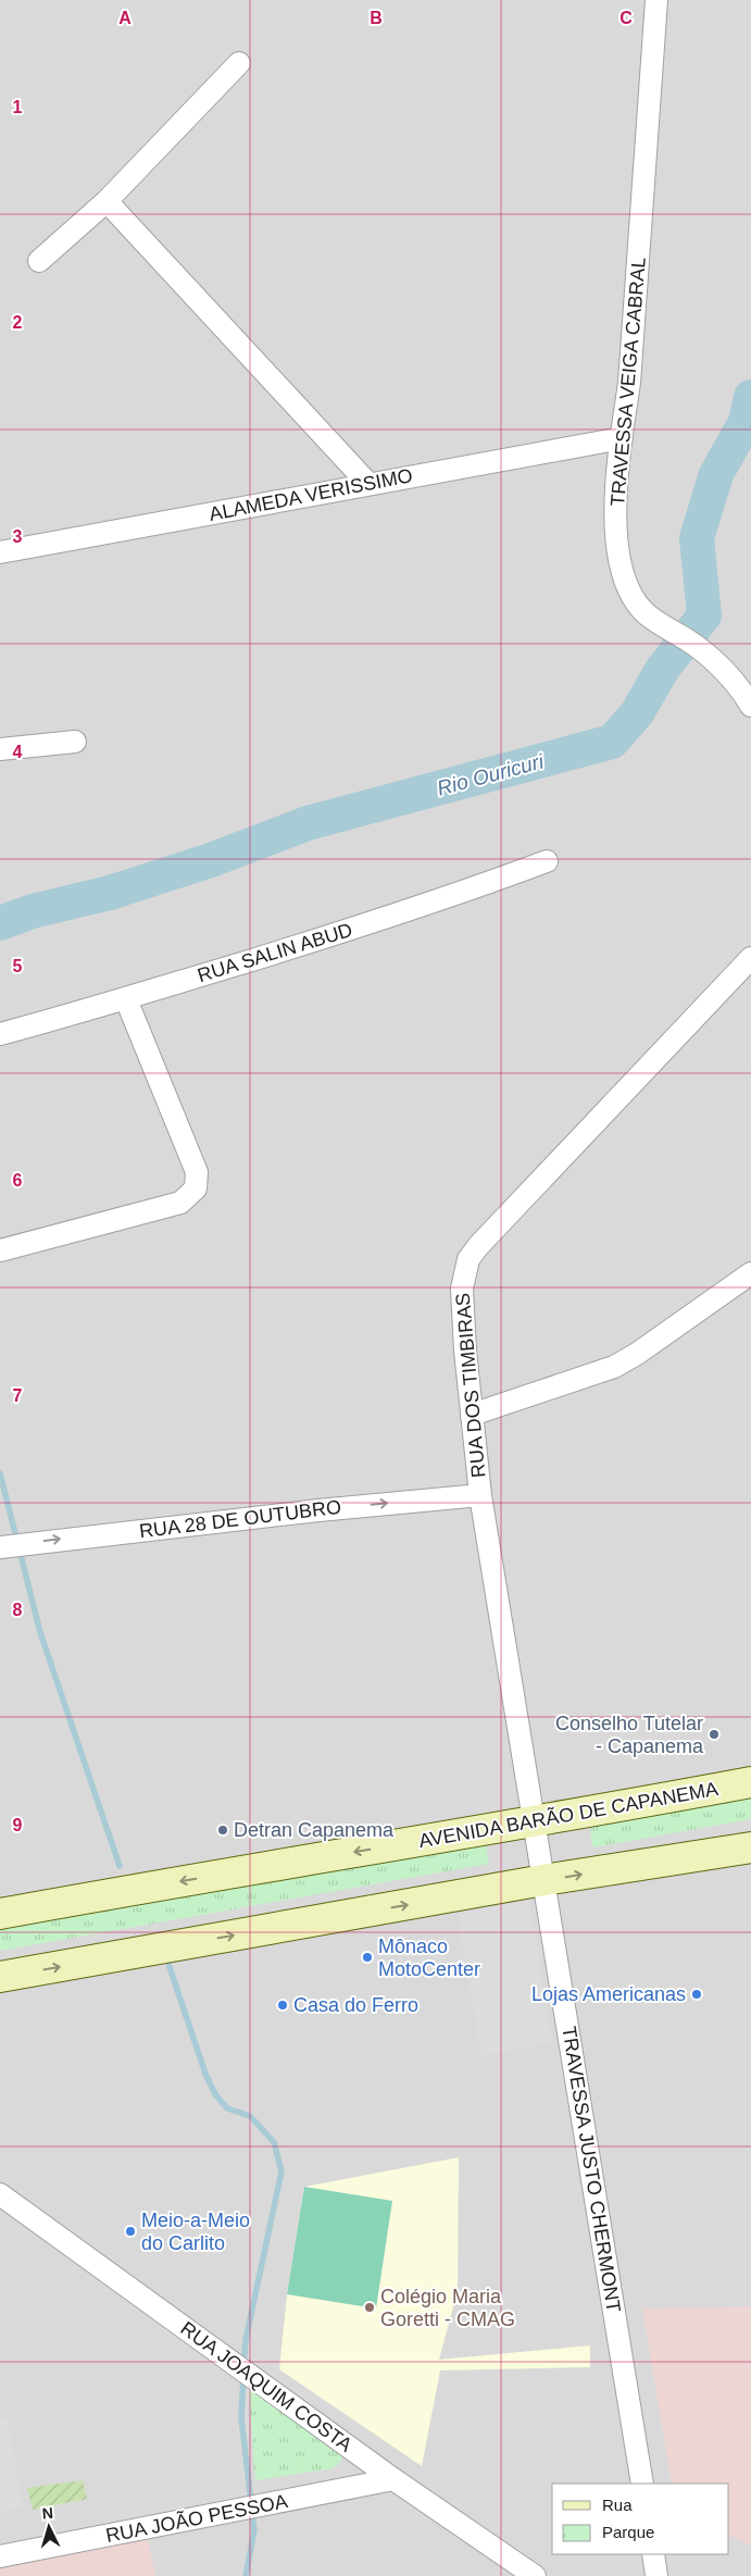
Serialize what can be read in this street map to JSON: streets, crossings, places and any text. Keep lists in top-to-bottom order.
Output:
{
  "streets": {
    "street": [
      "TRAVESSA VEIGA CABRAL",
      "ALAMEDA VERISSIMO",
      "RUA SALIN ABUD",
      "RUA DOS TIMBIRAS",
      "RUA 28 DE OUTUBRO",
      "AVENIDA BARÃO DE CAPANEMA",
      "TRAVESSA JUSTO CHERMONT",
      "RUA JOAQUIM COSTA",
      "RUA JOÃO PESSOA"
    ]
  },
  "crossings": [
    ["TRAVESSA VEIGA CABRAL", "ALAMEDA VERISSIMO"],
    ["RUA DOS TIMBIRAS", "RUA 28 DE OUTUBRO"],
    ["RUA DOS TIMBIRAS", "AVENIDA BARÃO DE CAPANEMA"],
    ["RUA DOS TIMBIRAS", "TRAVESSA JUSTO CHERMONT"],
    ["AVENIDA BARÃO DE CAPANEMA", "TRAVESSA JUSTO CHERMONT"],
    ["RUA JOAQUIM COSTA", "RUA JOÃO PESSOA"]
  ],
  "one_way": ["RUA 28 DE OUTUBRO"],
  "water": ["Rio Ouricuri"],
  "places": [
    "Conselho Tutelar - Capanema",
    "Detran Capanema",
    "Mônaco MotoCenter",
    "Lojas Americanas",
    "Casa do Ferro",
    "Meio-a-Meio do Carlito",
    "Colégio Maria Goretti - CMAG"
  ],
  "legend": ["Rua", "Parque"],
  "north": "top",
  "grid": {
    "columns": ["A", "B", "C"],
    "rows": [
      "1",
      "2",
      "3",
      "4",
      "5",
      "6",
      "7",
      "8",
      "9"
    ]
  }
}
